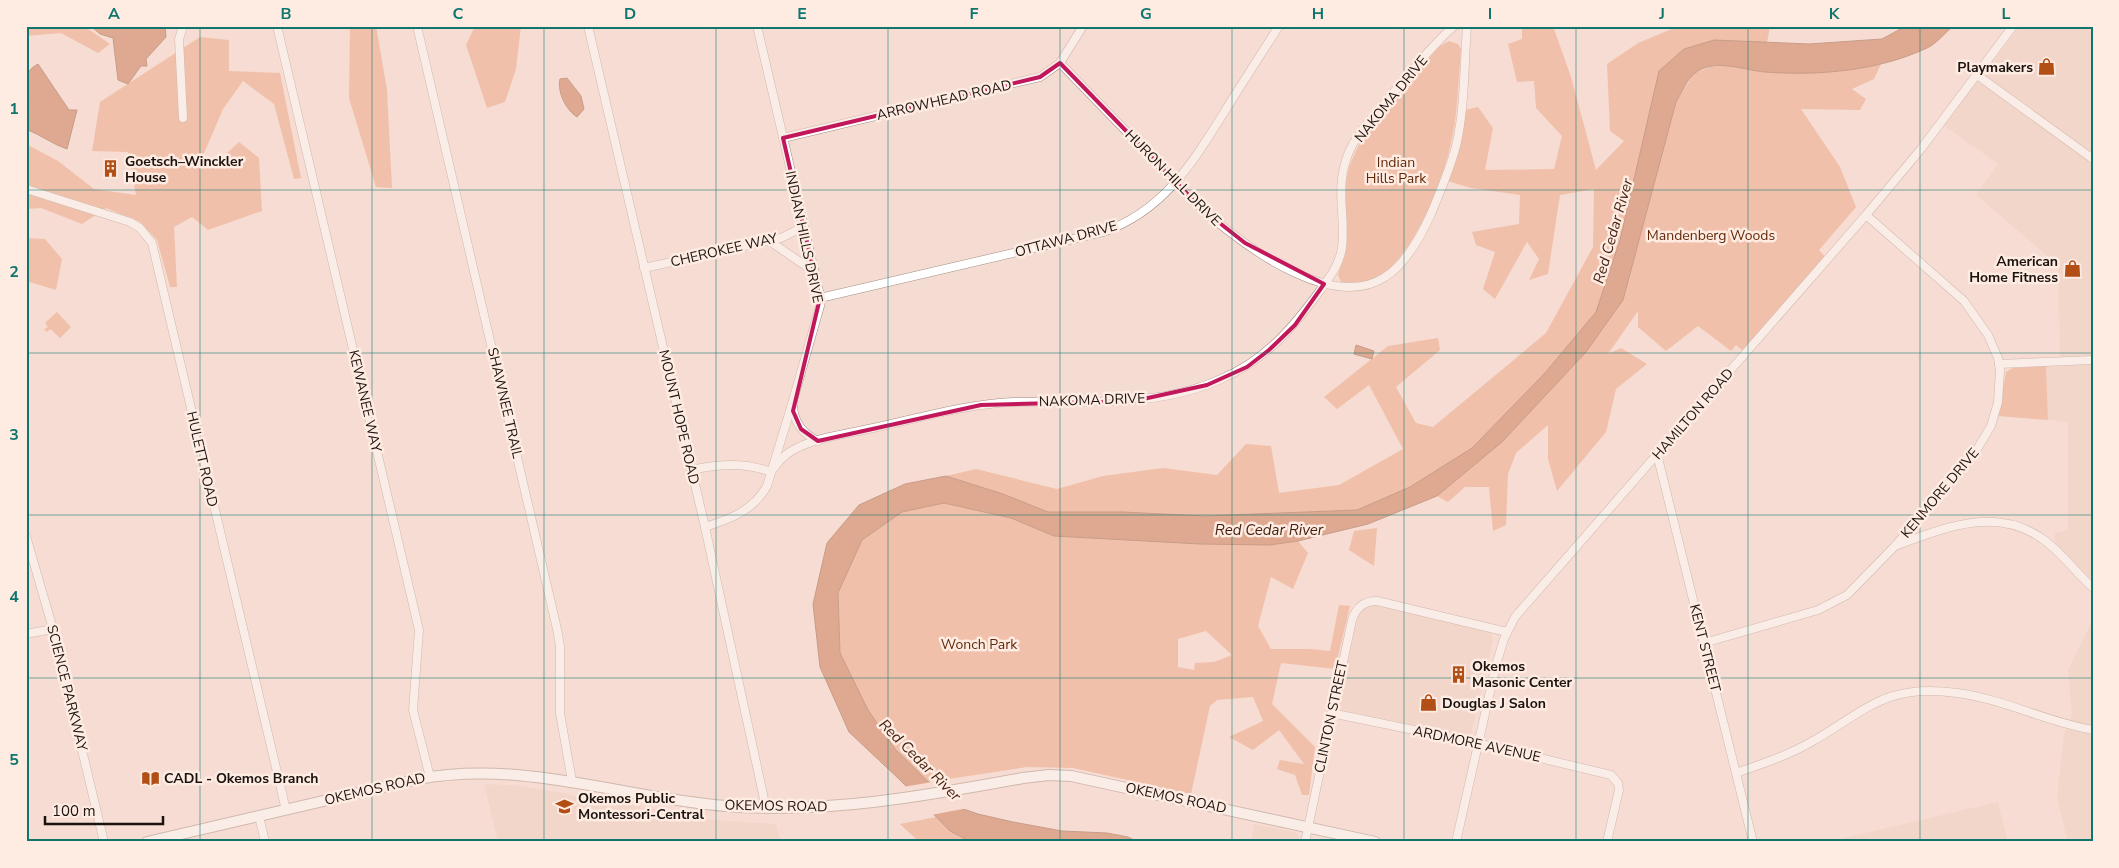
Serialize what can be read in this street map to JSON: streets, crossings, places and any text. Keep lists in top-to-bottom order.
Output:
{
  "streets": {
    "main road": ["OKEMOS ROAD"],
    "street": [
      "NAKOMA DRIVE",
      "ARROWHEAD ROAD",
      "HURON HILL DRIVE",
      "INDIAN HILLS DRIVE",
      "OTTAWA DRIVE",
      "CHEROKEE WAY",
      "KEWANEE WAY",
      "SHAWNEE TRAIL",
      "HAMILTON ROAD",
      "MOUNT HOPE ROAD",
      "HULETT ROAD",
      "KENMORE DRIVE",
      "KENT STREET",
      "SCIENCE PARKWAY",
      "CLINTON STREET",
      "ARDMORE AVENUE"
    ]
  },
  "crossings": [
    ["NAKOMA DRIVE", "HURON HILL DRIVE"],
    ["NAKOMA DRIVE", "INDIAN HILLS DRIVE"],
    ["ARROWHEAD ROAD", "HURON HILL DRIVE"],
    ["ARROWHEAD ROAD", "INDIAN HILLS DRIVE"],
    ["HURON HILL DRIVE", "OTTAWA DRIVE"],
    ["INDIAN HILLS DRIVE", "OTTAWA DRIVE"],
    ["INDIAN HILLS DRIVE", "CHEROKEE WAY"],
    ["INDIAN HILLS DRIVE", "MOUNT HOPE ROAD"],
    ["CHEROKEE WAY", "MOUNT HOPE ROAD"],
    ["KEWANEE WAY", "OKEMOS ROAD"],
    ["SHAWNEE TRAIL", "OKEMOS ROAD"],
    ["HAMILTON ROAD", "KENMORE DRIVE"],
    ["HAMILTON ROAD", "KENT STREET"],
    ["HAMILTON ROAD", "CLINTON STREET"],
    ["HAMILTON ROAD", "ARDMORE AVENUE"],
    ["MOUNT HOPE ROAD", "OKEMOS ROAD"],
    ["HULETT ROAD", "OKEMOS ROAD"],
    ["KENMORE DRIVE", "KENT STREET"],
    ["CLINTON STREET", "ARDMORE AVENUE"],
    ["CLINTON STREET", "OKEMOS ROAD"]
  ],
  "water": ["Red Cedar River"],
  "parks": ["Indian Hills Park", "Mandenberg Woods", "Wonch Park"],
  "places": {
    "shop": ["Playmakers", "American Home Fitness", "Douglas J Salon"],
    "building": ["Goetsch–Winckler House", "Okemos Masonic Center"],
    "library": ["CADL - Okemos Branch"],
    "school or university": ["Okemos Public Montessori-Central"]
  },
  "scale_bar": "100 m",
  "grid": {
    "columns": [
      "A",
      "B",
      "C",
      "D",
      "E",
      "F",
      "G",
      "H",
      "I",
      "J",
      "K",
      "L"
    ],
    "rows": [
      "1",
      "2",
      "3",
      "4",
      "5"
    ]
  }
}
